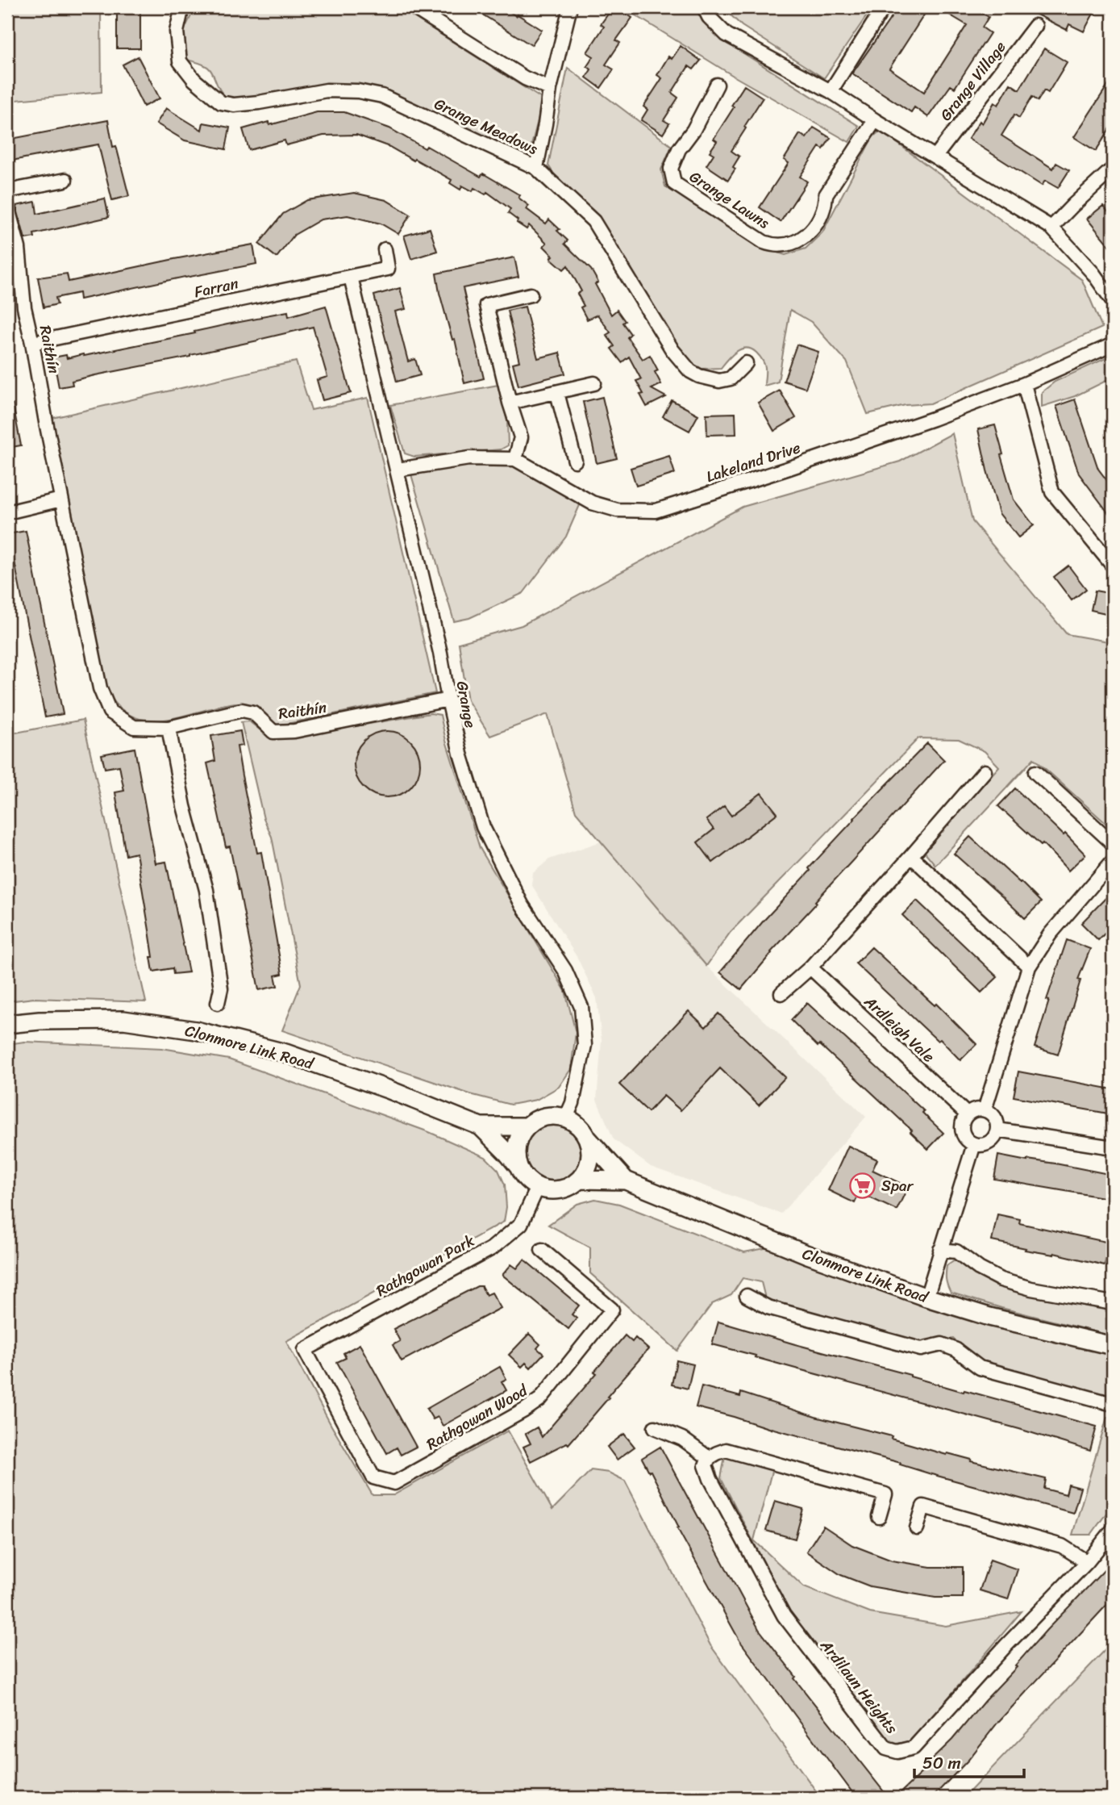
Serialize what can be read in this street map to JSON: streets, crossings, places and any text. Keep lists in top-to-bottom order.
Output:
{
  "streets": {
    "main road": ["Clonmore Link Road"],
    "street": [
      "Grange Village",
      "Grange Meadows",
      "Grange Lawns",
      "Farran",
      "Raithín",
      "Lakeland Drive",
      "Grange",
      "Ardleigh Vale",
      "Rathgowan Park",
      "Rathgowan Wood",
      "Ardilaun Heights"
    ]
  },
  "crossings": [
    ["Farran", "Raithín"],
    ["Farran", "Grange"],
    ["Raithín", "Grange"],
    ["Lakeland Drive", "Grange"],
    ["Grange", "Clonmore Link Road"],
    ["Grange", "Rathgowan Park"],
    ["Clonmore Link Road", "Rathgowan Park"],
    ["Rathgowan Park", "Rathgowan Wood"]
  ],
  "places": {
    "supermarket": ["Spar"]
  },
  "scale_bar": "50 m"
}
